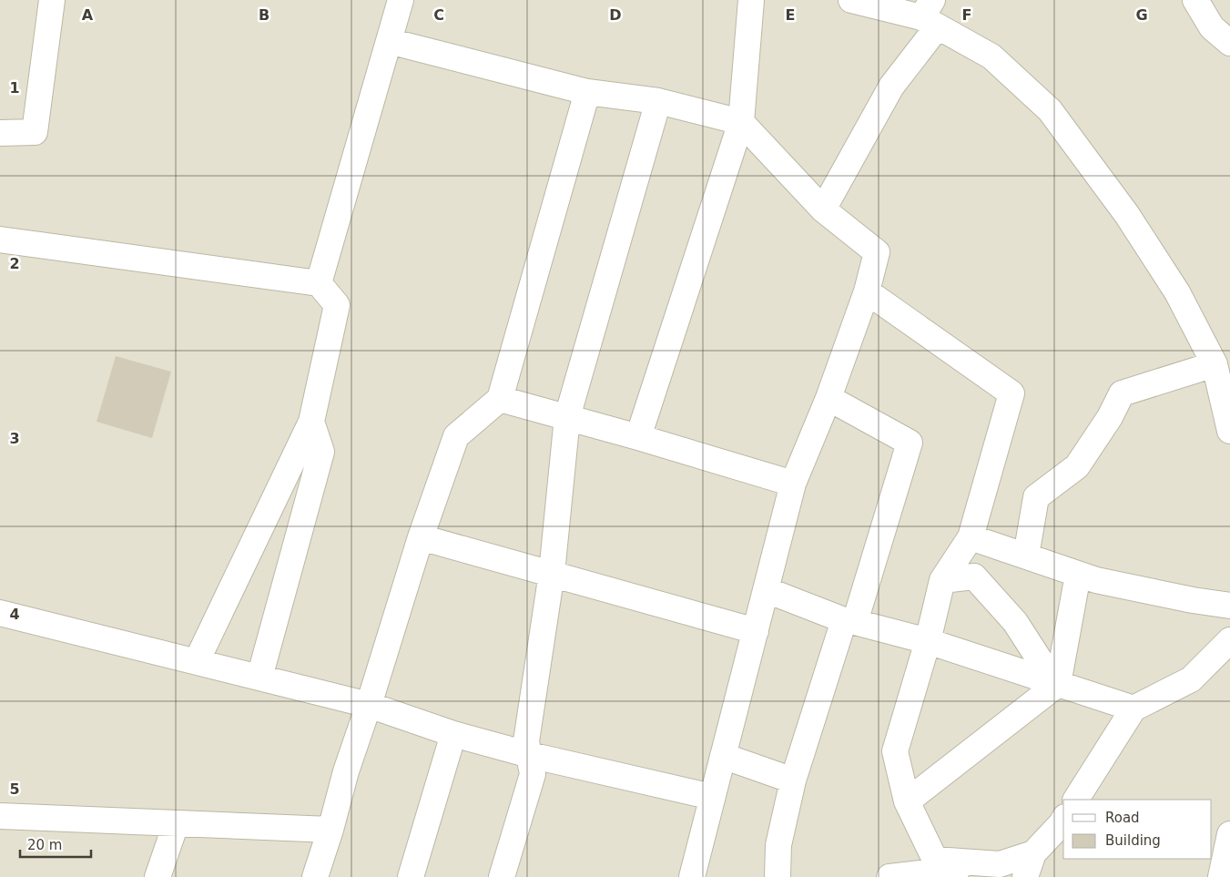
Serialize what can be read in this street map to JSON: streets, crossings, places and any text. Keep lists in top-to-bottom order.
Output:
{
  "legend": ["Road", "Building"],
  "scale_bar": "20 m",
  "grid": {
    "columns": [
      "A",
      "B",
      "C",
      "D",
      "E",
      "F",
      "G"
    ],
    "rows": [
      "1",
      "2",
      "3",
      "4",
      "5"
    ]
  }
}
